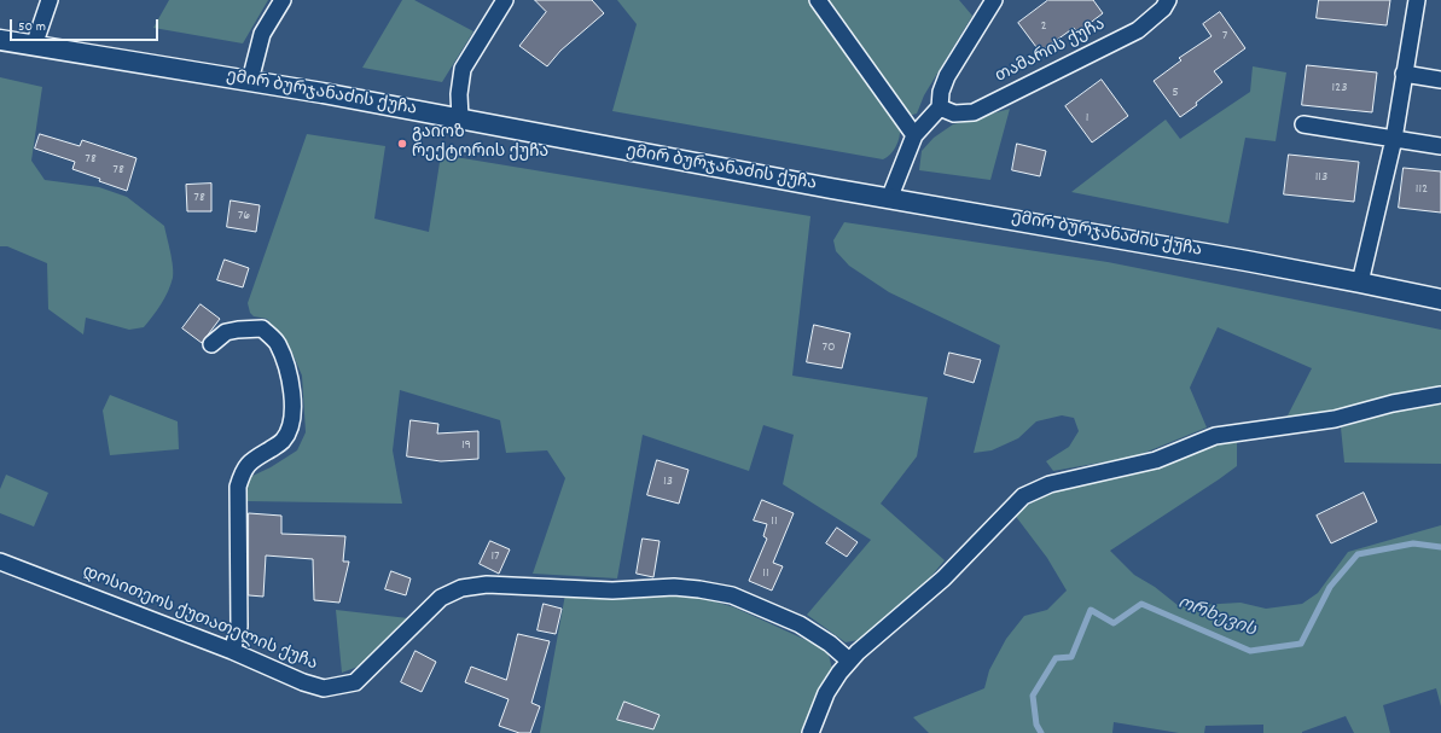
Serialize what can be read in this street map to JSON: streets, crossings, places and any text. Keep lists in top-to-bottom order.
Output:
{
  "streets": {
    "street": ["თამარის ქუჩა", "ემირ ბურჯანაძის ქუჩა", "დოსითეოს ქუთათელის ქუჩა"]
  },
  "water": ["ორხევის"],
  "places": ["გაიოზ რექტორის ქუჩა"],
  "house_numbers": [
    "2",
    "7",
    "123",
    "5",
    "1",
    "78",
    "78",
    "113",
    "112",
    "78",
    "76",
    "70",
    "19",
    "13",
    "11",
    "17",
    "11"
  ],
  "scale_bar": "50 m"
}
